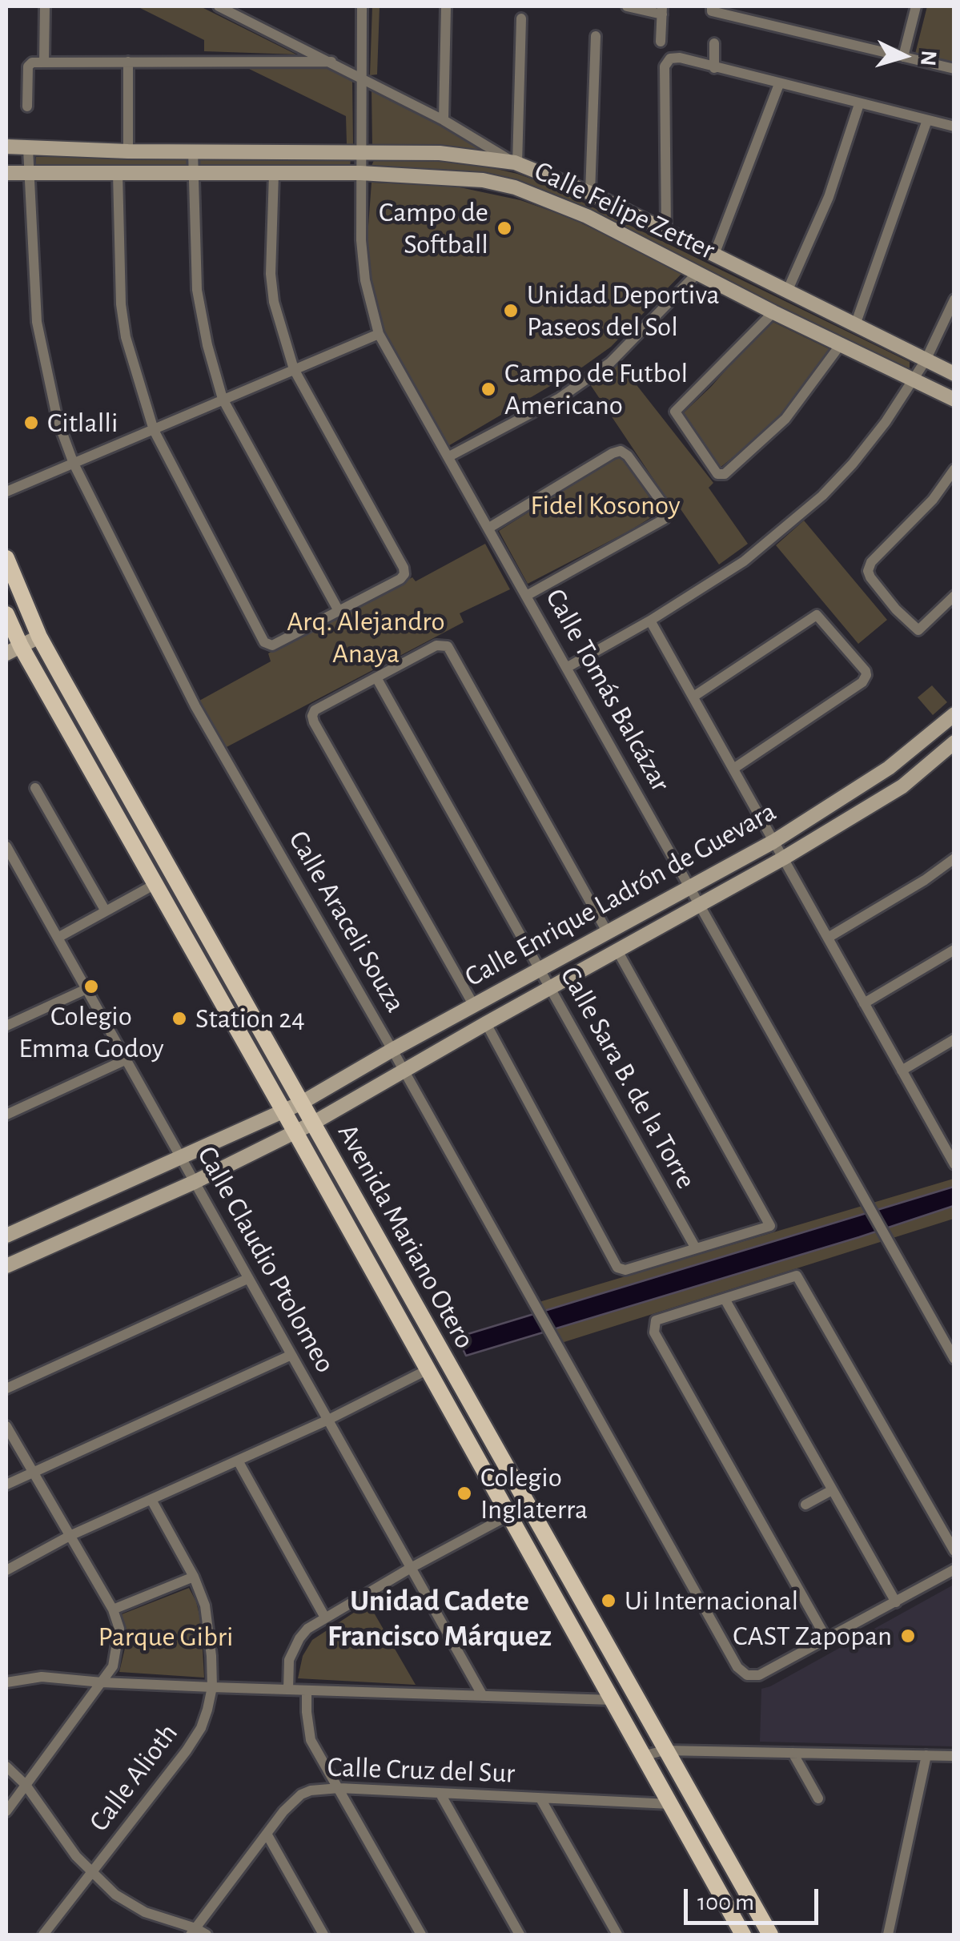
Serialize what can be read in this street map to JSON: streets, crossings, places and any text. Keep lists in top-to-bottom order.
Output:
{
  "streets": {
    "main road": ["Calle Felipe Zetter", "Calle Enrique Ladrón de Guevara", "Avenida Mariano Otero"],
    "street": [
      "Calle Tomás Balcázar",
      "Calle Araceli Souza",
      "Calle Sara B. de la Torre",
      "Calle Claudio Ptolomeo",
      "Calle Cruz del Sur",
      "Calle Alioth"
    ]
  },
  "crossings": [
    ["Calle Felipe Zetter", "Calle Tomás Balcázar"],
    ["Calle Felipe Zetter", "Calle Araceli Souza"],
    ["Calle Tomás Balcázar", "Calle Enrique Ladrón de Guevara"],
    ["Calle Enrique Ladrón de Guevara", "Calle Araceli Souza"],
    ["Calle Enrique Ladrón de Guevara", "Calle Sara B. de la Torre"],
    ["Calle Enrique Ladrón de Guevara", "Avenida Mariano Otero"],
    ["Calle Enrique Ladrón de Guevara", "Calle Claudio Ptolomeo"],
    ["Avenida Mariano Otero", "Calle Cruz del Sur"]
  ],
  "districts": ["Unidad Cadete Francisco Márquez"],
  "parks": ["Fidel Kosonoy", "Arq. Alejandro Anaya", "Parque Gibri"],
  "places": [
    "Campo de Softball",
    "Unidad Deportiva Paseos del Sol",
    "Campo de Futbol Americano",
    "Citlalli",
    "Colegio Emma Godoy",
    "Station 24",
    "Colegio Inglaterra",
    "Ui Internacional",
    "CAST Zapopan"
  ],
  "scale_bar": "100 m",
  "north": "right"
}
